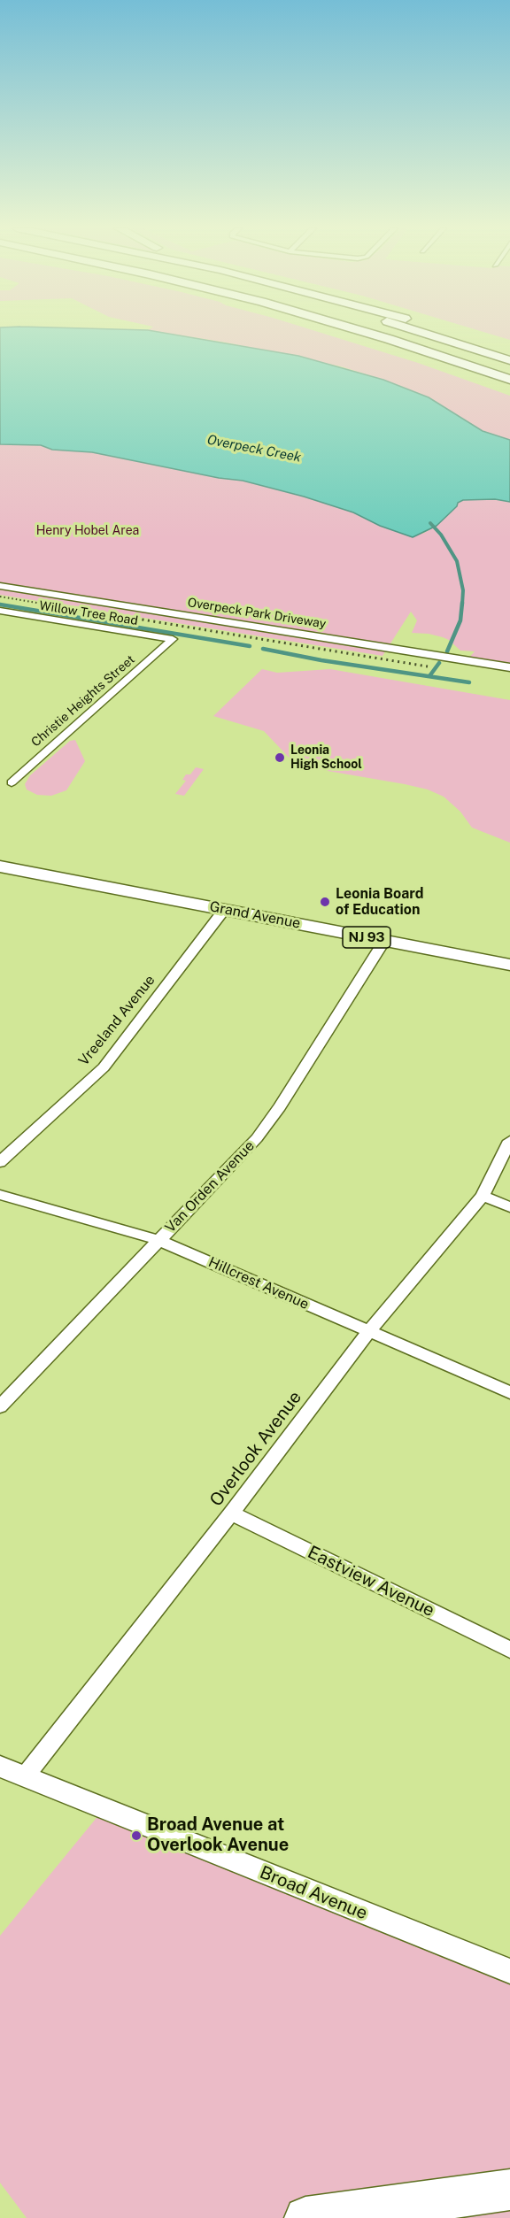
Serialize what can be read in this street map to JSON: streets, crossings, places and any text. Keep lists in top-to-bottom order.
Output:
{
  "streets": {
    "main road": ["Grand Avenue", "NJ 93"],
    "street": [
      "Willow Tree Road",
      "Overpeck Park Driveway",
      "Christie Heights Street",
      "Vreeland Avenue",
      "Van Orden Avenue",
      "Hillcrest Avenue",
      "Overlook Avenue",
      "Eastview Avenue",
      "Broad Avenue"
    ]
  },
  "crossings": [
    ["Willow Tree Road", "Christie Heights Street"],
    ["Grand Avenue", "Vreeland Avenue"],
    ["Grand Avenue", "Van Orden Avenue"],
    ["Van Orden Avenue", "Hillcrest Avenue"],
    ["Hillcrest Avenue", "Overlook Avenue"],
    ["Overlook Avenue", "Eastview Avenue"],
    ["Overlook Avenue", "Broad Avenue"]
  ],
  "water": ["Overpeck Creek"],
  "parks": ["Henry Hobel Area"],
  "places": ["Leonia High School", "Leonia Board of Education", "Broad Avenue at Overlook Avenue"]
}
